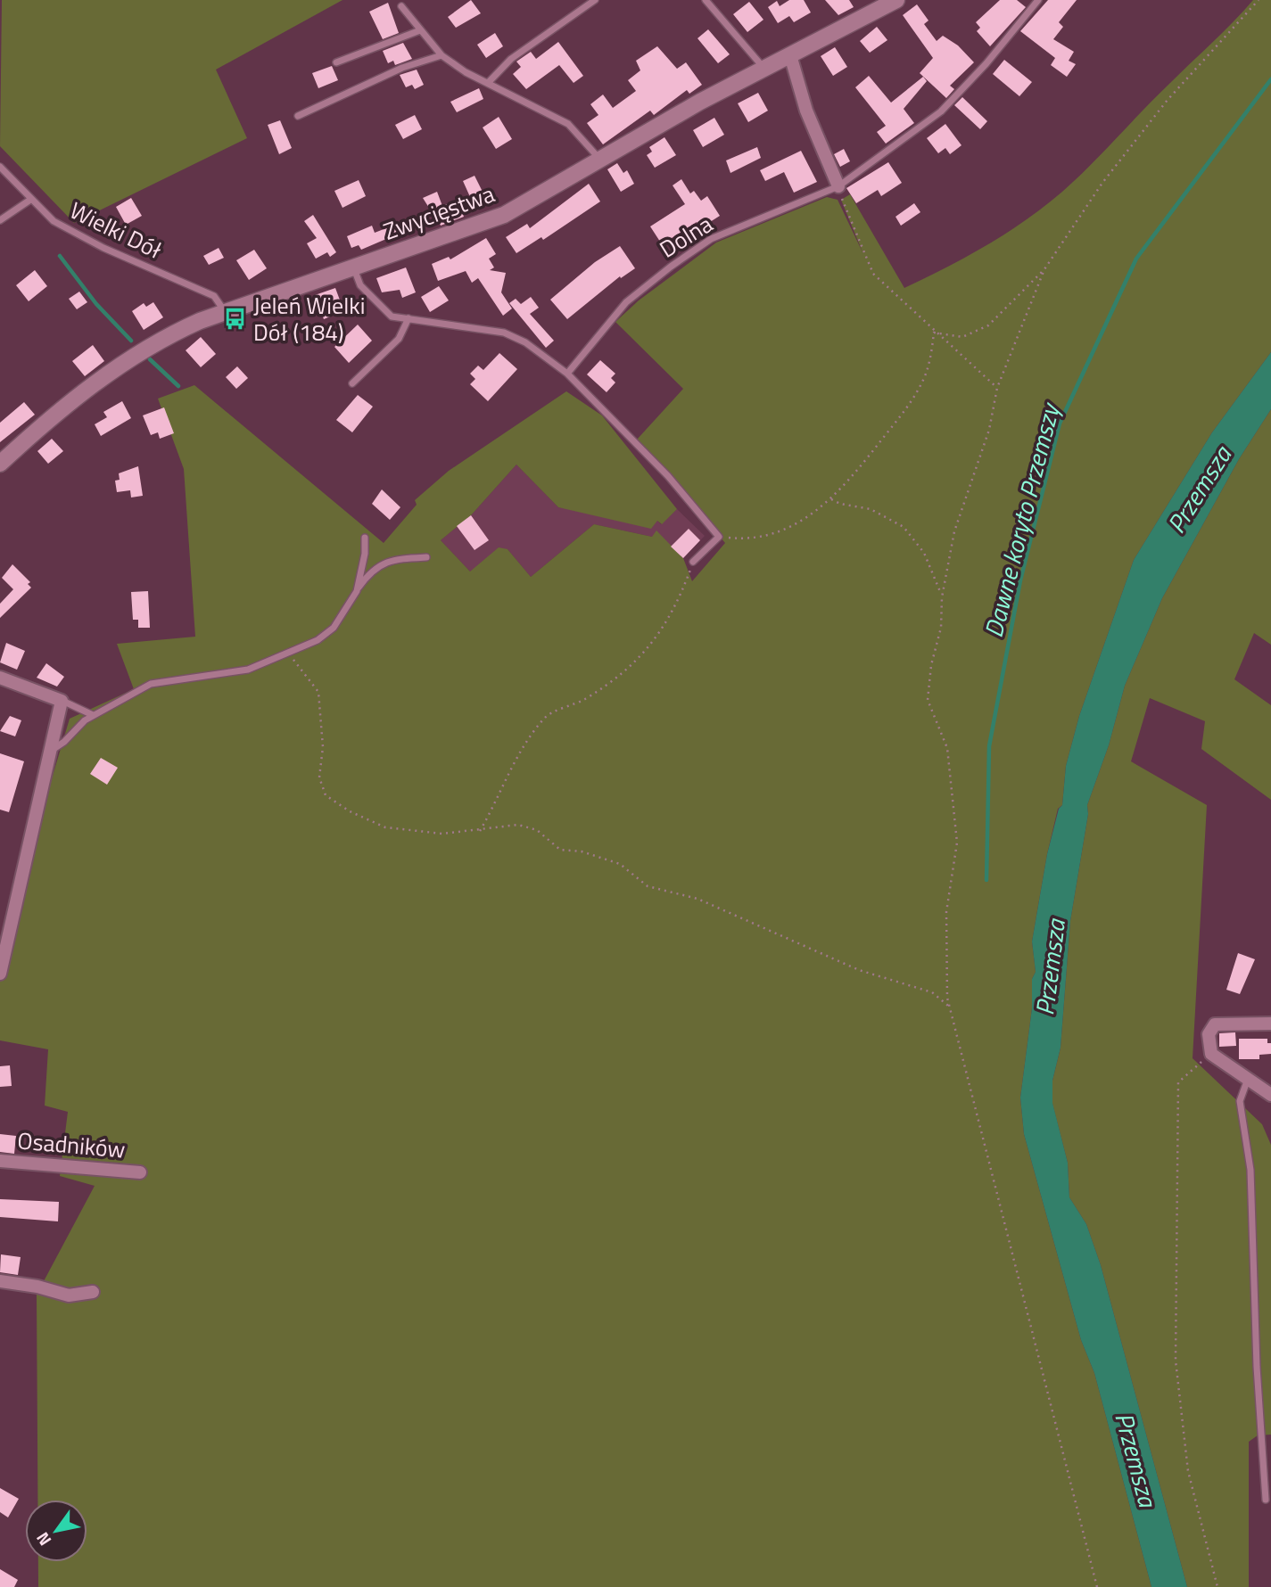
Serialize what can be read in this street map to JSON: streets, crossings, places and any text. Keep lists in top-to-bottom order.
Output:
{
  "streets": {
    "street": ["Zwycięstwa", "Osadników"],
    "lane": ["Wielki Dół", "Dolna"]
  },
  "crossings": [
    ["Zwycięstwa", "Wielki Dół"]
  ],
  "water": ["Przemsza", "Dawne koryto Przemszy"],
  "places": {
    "bus stop": ["Jeleń Wielki Dół (184)"]
  },
  "north": "bottom left"
}
